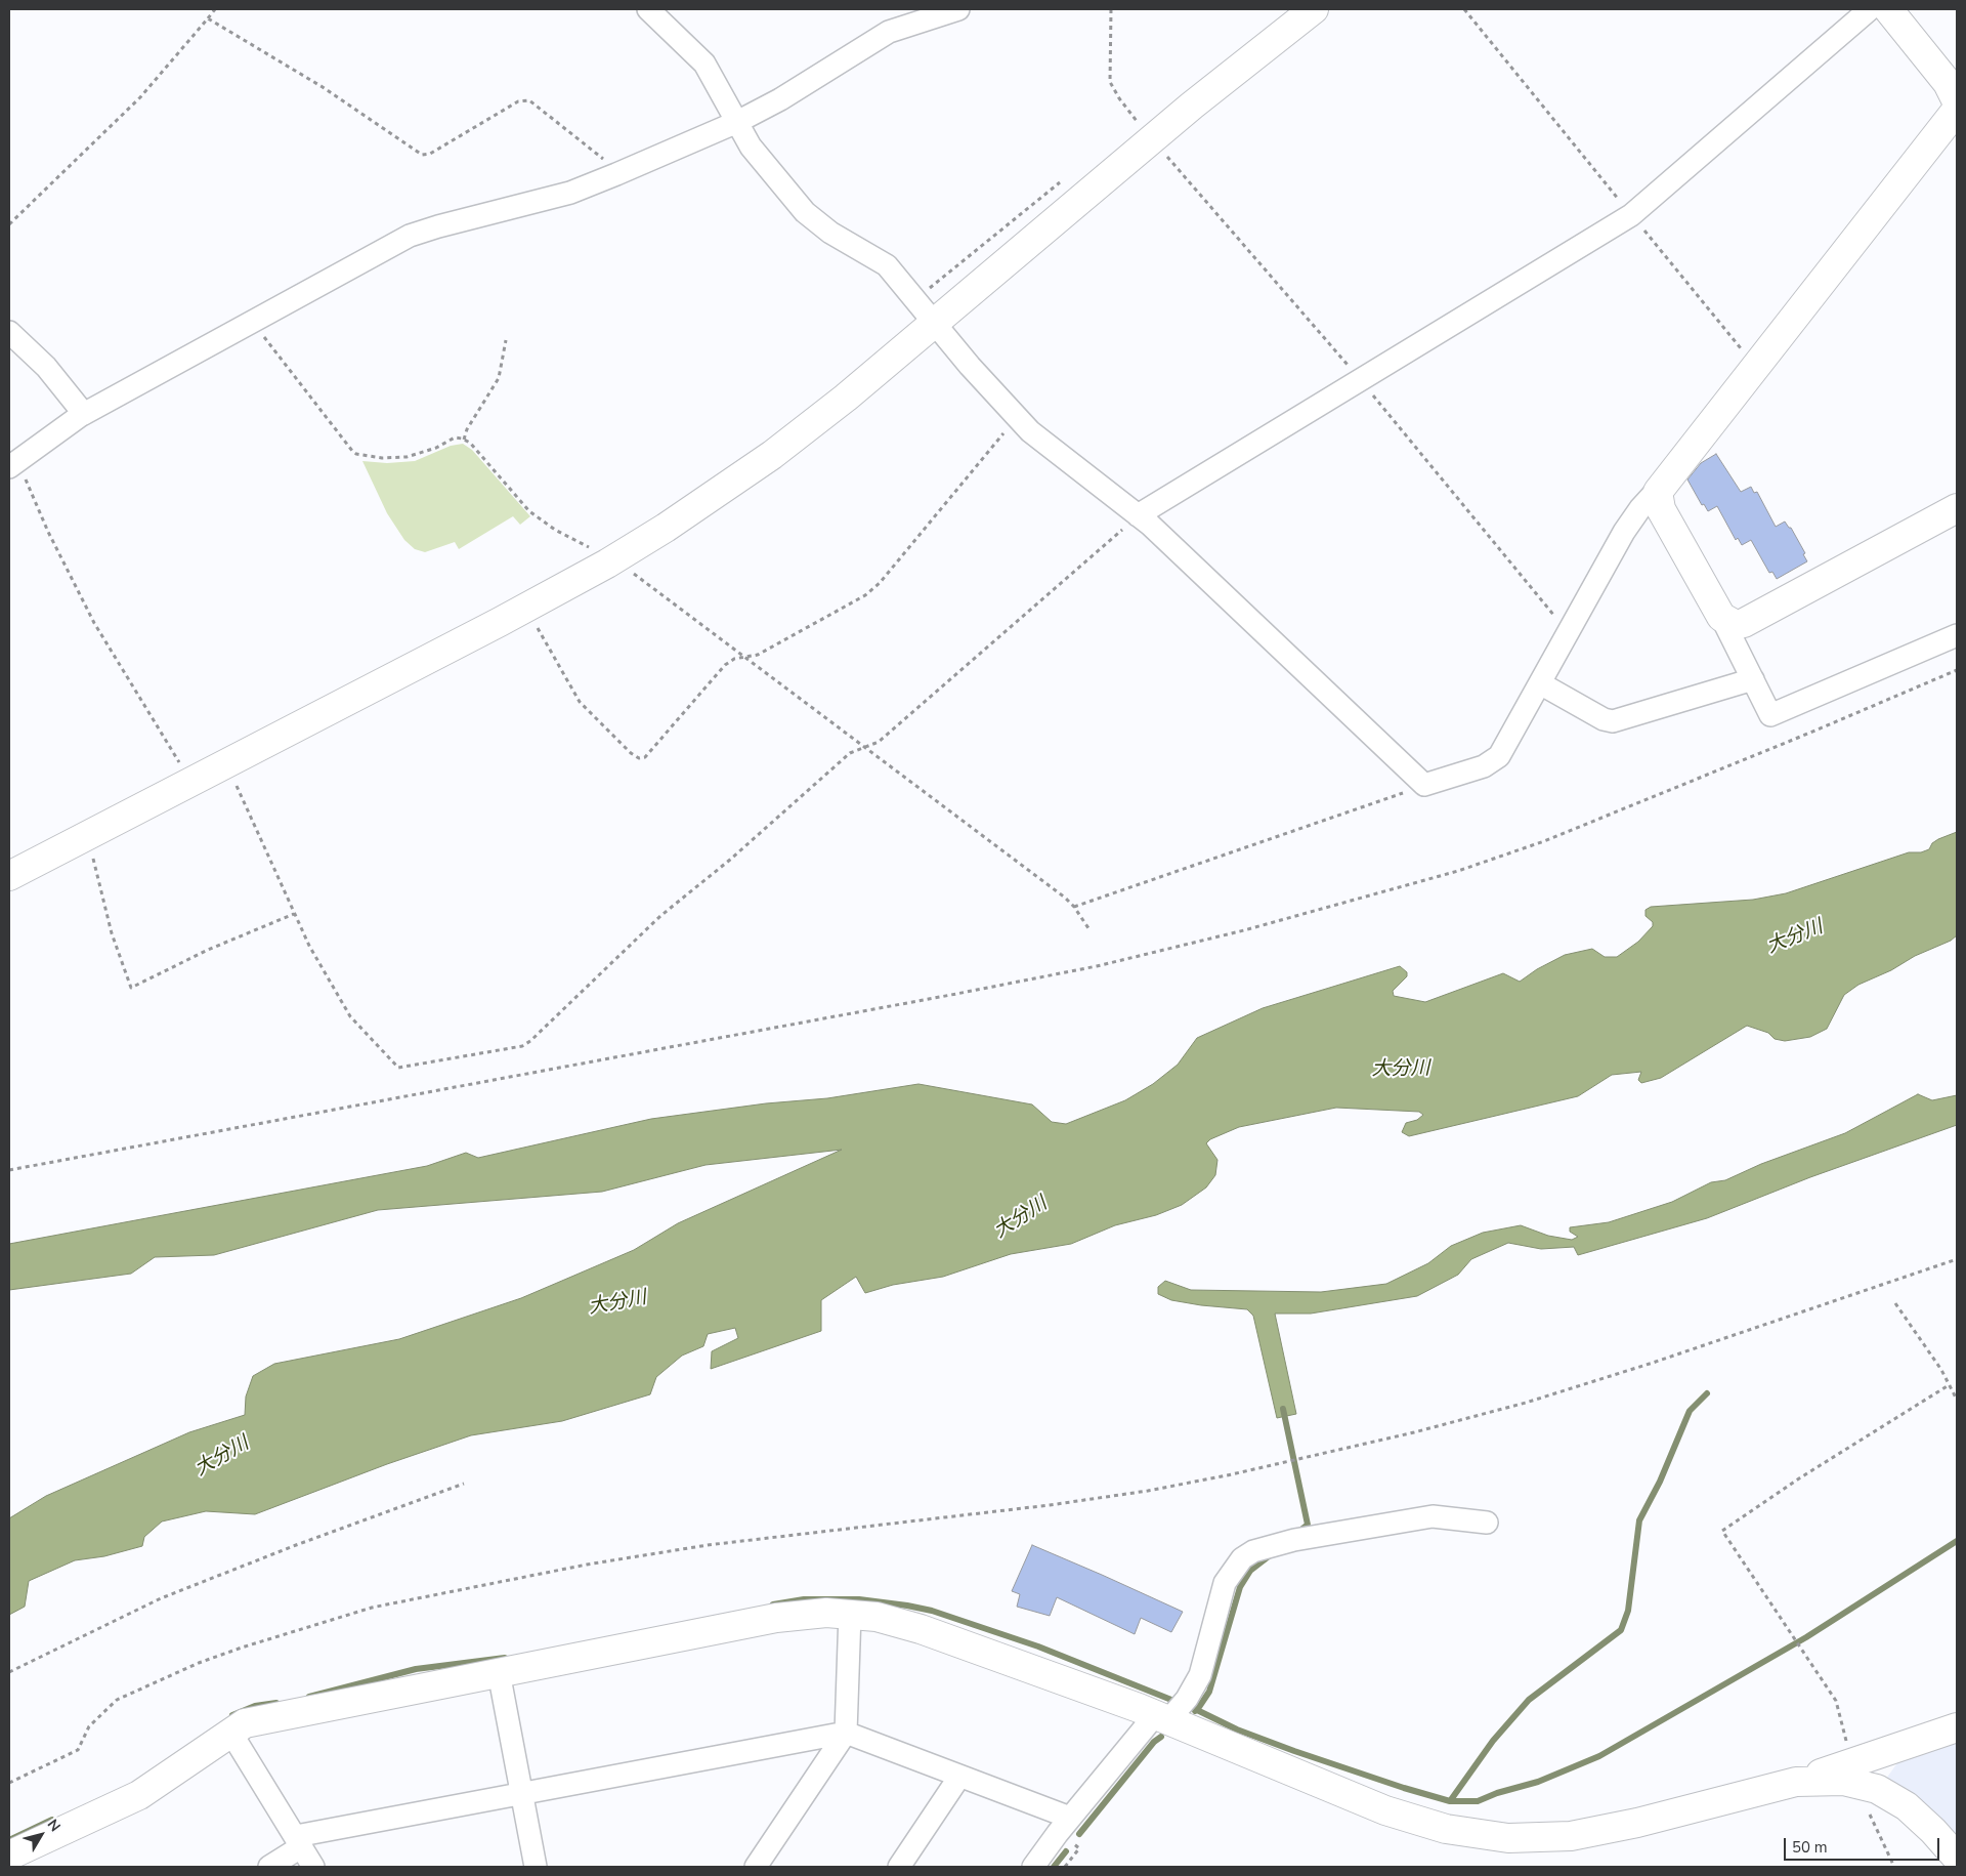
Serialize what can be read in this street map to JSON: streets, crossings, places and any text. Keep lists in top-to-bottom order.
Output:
{
  "water": ["大分川"],
  "scale_bar": "50 m",
  "north": "top right"
}
